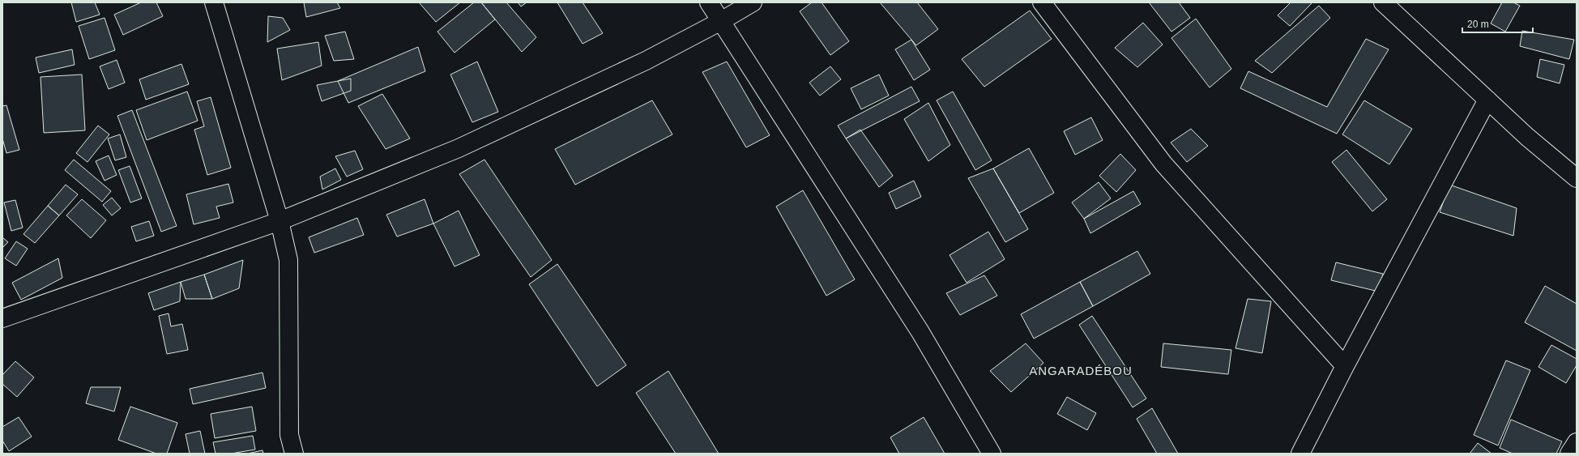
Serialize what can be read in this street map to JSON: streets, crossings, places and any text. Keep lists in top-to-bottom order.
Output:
{
  "districts": ["ANGARADÉBOU"],
  "scale_bar": "20 m"
}
